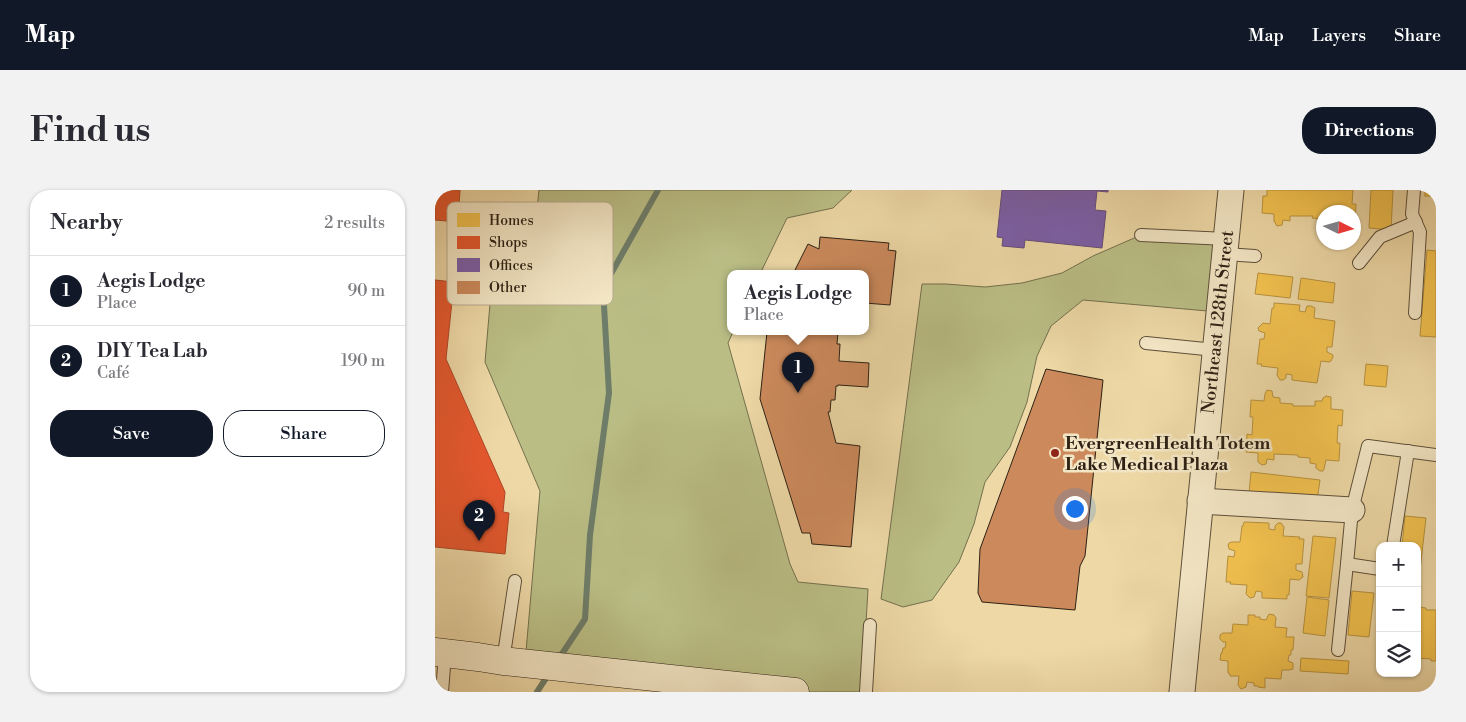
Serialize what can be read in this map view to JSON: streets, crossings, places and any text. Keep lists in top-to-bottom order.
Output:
{
  "streets": {
    "street": ["Northeast 128th Street"]
  },
  "places": ["EvergreenHealth Totem Lake Medical Plaza"],
  "legend": [
    "Homes",
    "Shops",
    "Offices",
    "Other"
  ],
  "north": "right",
  "page": {
    "header": "Map",
    "nav": ["Map", "Layers", "Share"],
    "buttons": [
      "Directions",
      ["Save", "Share"]
    ],
    "title": "Find us",
    "heading": ["Nearby", "2 results"],
    "list": [
      {
        "mark": "1",
        "name": "Aegis Lodge",
        "note": "Place",
        "value": "90 m"
      },
      {
        "mark": "2",
        "name": "DIY Tea Lab",
        "note": "Café",
        "value": "190 m"
      }
    ],
    "popup": ["Aegis Lodge", "Place"],
    "pins": ["1", "2"],
    "map_buttons": ["+", "−"]
  }
}
